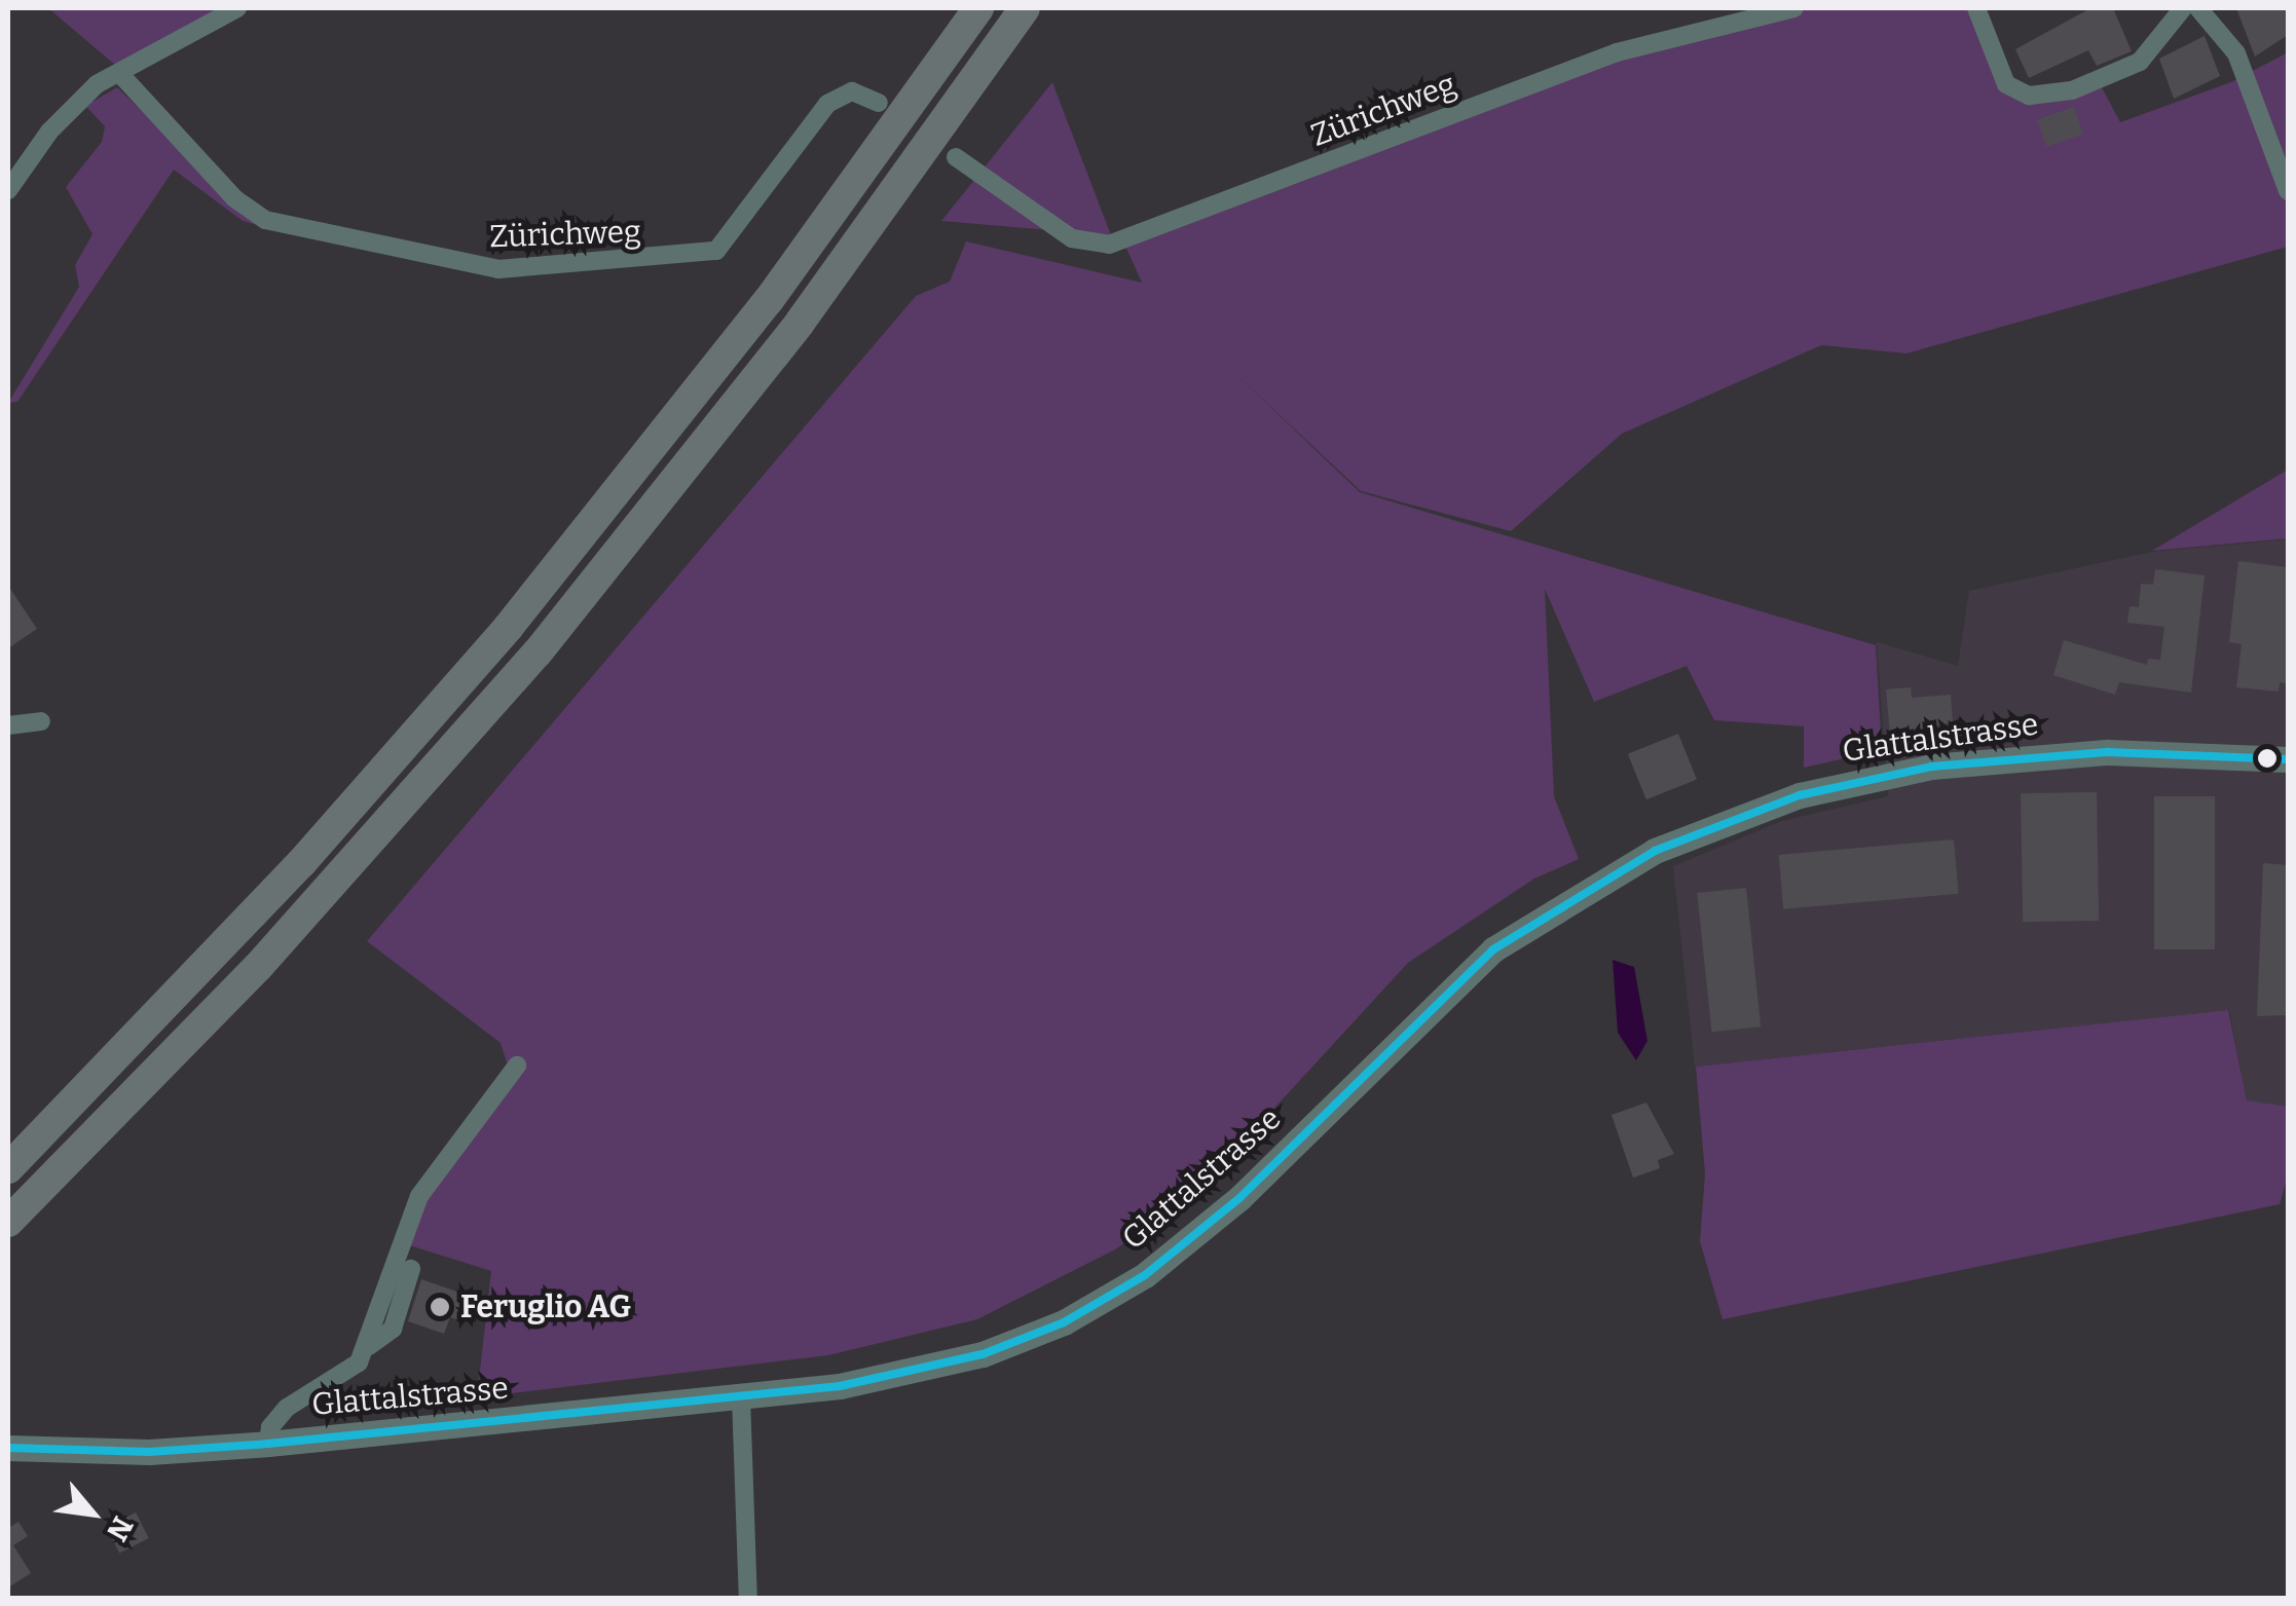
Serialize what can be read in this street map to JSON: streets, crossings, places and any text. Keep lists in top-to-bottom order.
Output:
{
  "streets": {
    "street": ["Zürichweg", "Glattalstrasse"]
  },
  "places": ["Feruglio AG"],
  "north": "bottom right"
}
